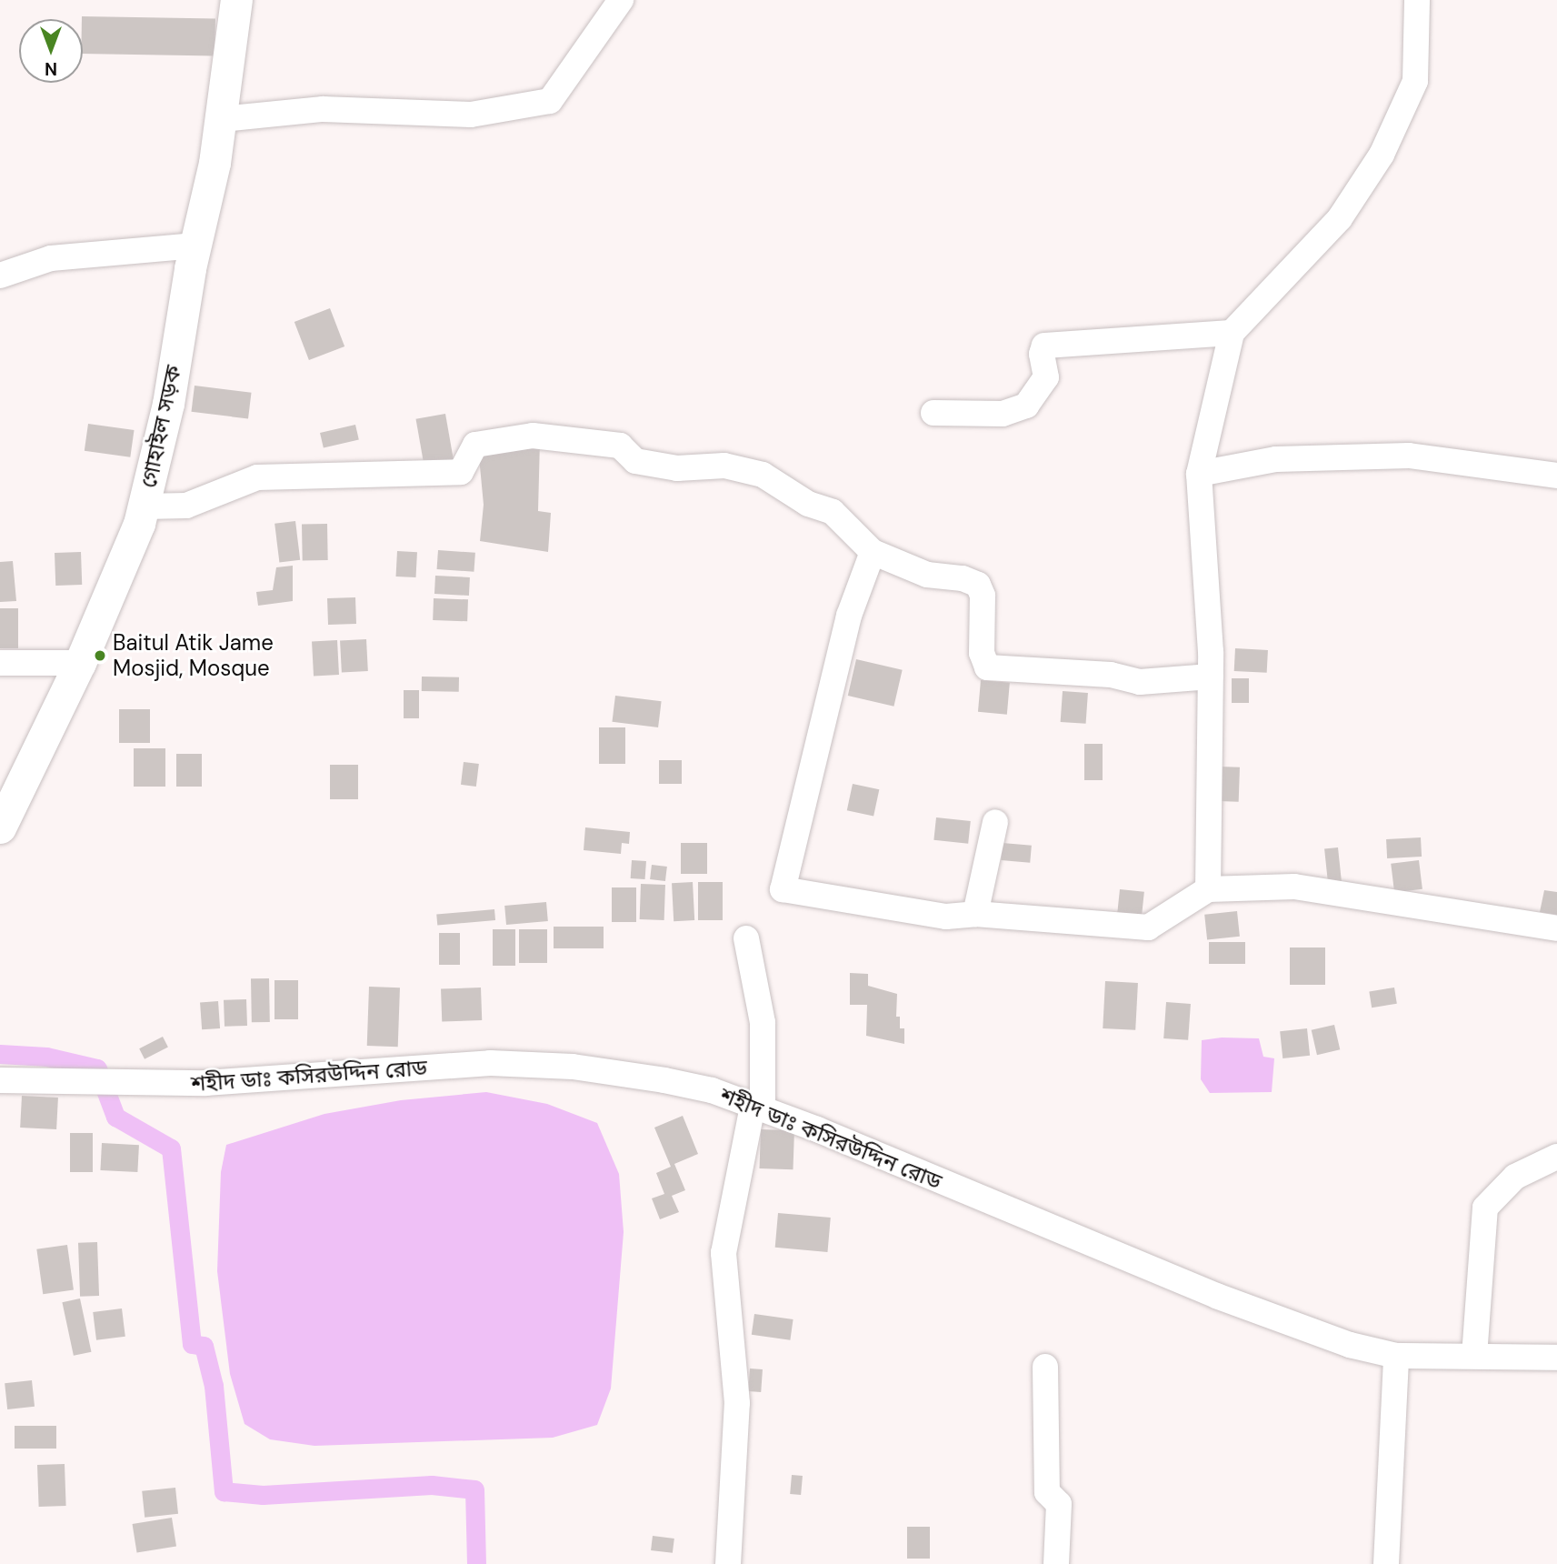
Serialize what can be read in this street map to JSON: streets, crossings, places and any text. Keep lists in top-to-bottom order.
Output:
{
  "streets": {
    "main road": ["গোহাইল সড়ক"],
    "street": ["শহীদ ডাঃ কসিরউদ্দিন রোড"]
  },
  "places": ["Baitul Atik Jame Mosjid, Mosque"],
  "north": "bottom"
}
